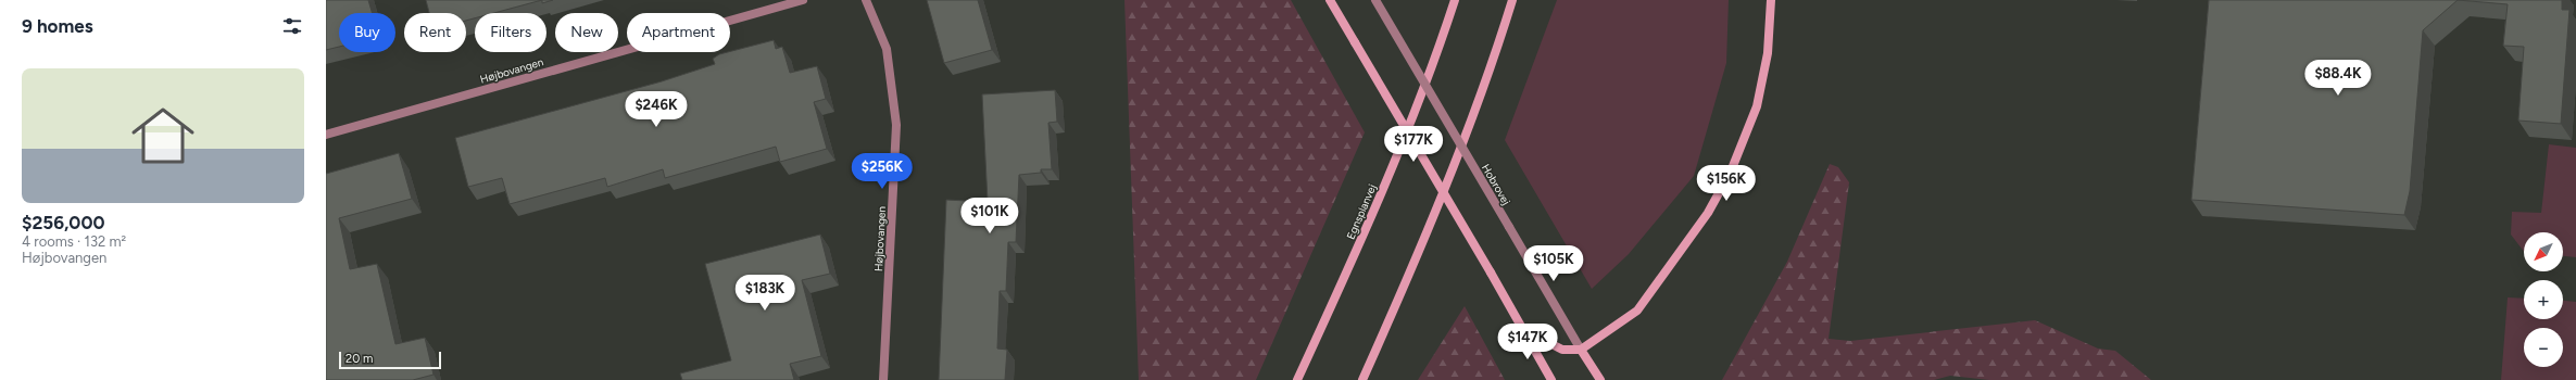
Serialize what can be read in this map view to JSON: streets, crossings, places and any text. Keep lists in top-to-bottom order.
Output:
{
  "streets": {
    "main road": ["Hobrovej", "Egnsplanvej"],
    "street": ["Højbovangen"]
  },
  "scale_bar": "20 m",
  "north": "bottom left",
  "page": {
    "heading": "9 homes",
    "chip": [
      "Buy",
      "Rent",
      "Filters",
      "New",
      "Apartment"
    ],
    "list": [
      {
        "name": "$256,000",
        "note": "4 rooms · 132 m² · Højbovangen"
      }
    ],
    "price": [
      "$88.4K",
      "$246K",
      "$177K",
      "$256K",
      "$156K",
      "$101K",
      "$105K",
      "$183K",
      "$147K"
    ],
    "map_buttons": ["+", "−"],
    "scale": "20 m"
  }
}
